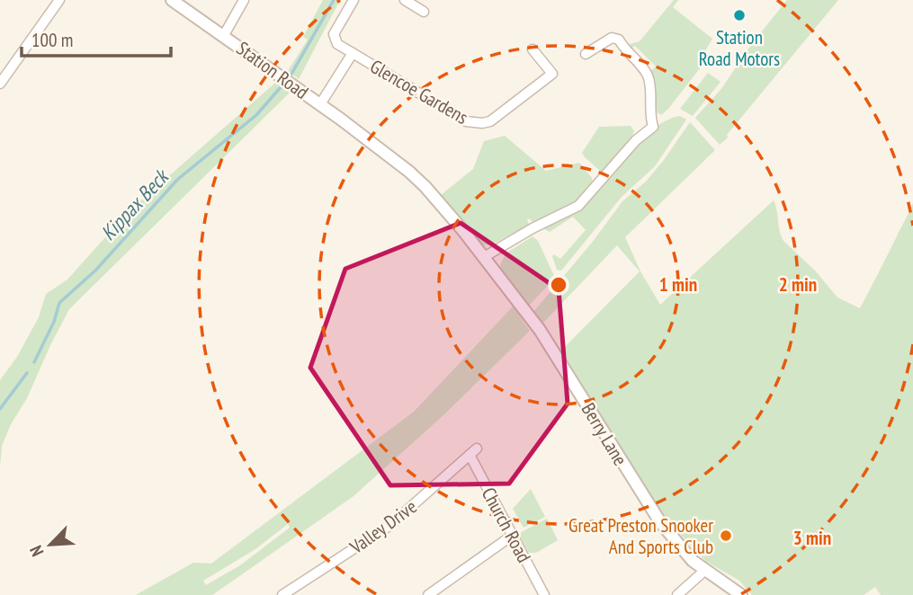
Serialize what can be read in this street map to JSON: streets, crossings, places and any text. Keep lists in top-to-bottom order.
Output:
{
  "streets": {
    "street": [
      "Station Road",
      "Glencoe Gardens",
      "Berry Lane",
      "Church Road",
      "Valley Drive"
    ]
  },
  "crossings": [
    ["Station Road", "Glencoe Gardens"],
    ["Station Road", "Berry Lane"],
    ["Church Road", "Valley Drive"]
  ],
  "water": ["Kippax Beck"],
  "places": ["Station Road Motors", "Great Preston Snooker And Sports Club"],
  "scale_bar": "100 m",
  "north": "bottom left",
  "rings": ["1 min", "2 min", "3 min"]
}
